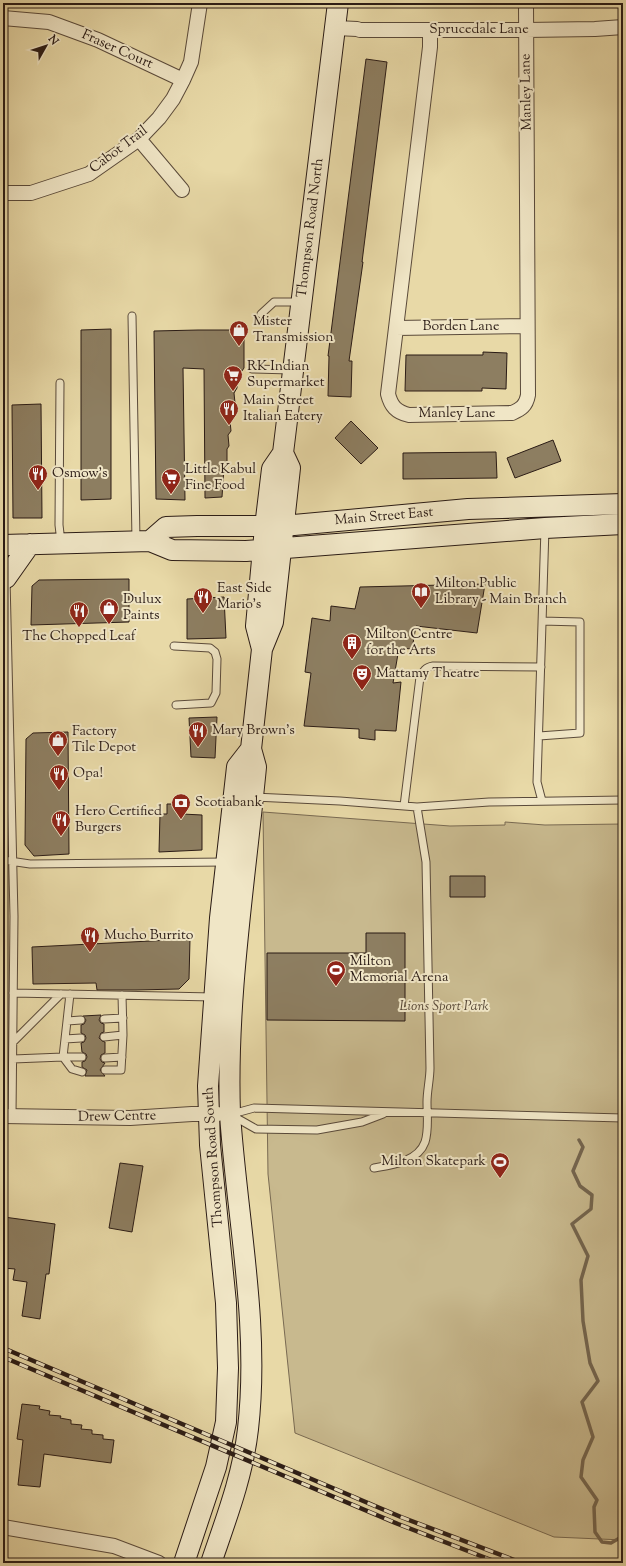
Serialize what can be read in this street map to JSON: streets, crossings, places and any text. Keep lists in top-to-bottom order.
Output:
{
  "streets": {
    "main road": ["Thompson Road North", "Main Street East", "Thompson Road South"],
    "street": [
      "Sprucedale Lane",
      "Fraser Court",
      "Manley Lane",
      "Cabot Trail",
      "Borden Lane",
      "Drew Centre"
    ]
  },
  "crossings": [
    ["Sprucedale Lane", "Manley Lane"],
    ["Sprucedale Lane", "Thompson Road North"],
    ["Fraser Court", "Cabot Trail"],
    ["Manley Lane", "Borden Lane"],
    ["Thompson Road North", "Main Street East"],
    ["Thompson Road North", "Thompson Road South"],
    ["Main Street East", "Thompson Road South"],
    ["Drew Centre", "Thompson Road South"]
  ],
  "parks": ["Lions Sport Park"],
  "places": {
    "shop": ["Mister Transmission", "Dulux Paints", "Factory Tile Depot"],
    "supermarket": ["RK Indian Supermarket", "Little Kabul Fine Food"],
    "restaurant": [
      "Main Street Italian Eatery",
      "Osmow's",
      "East Side Mario's",
      "The Chopped Leaf",
      "Mary Brown's",
      "Opa!",
      "Hero Certified Burgers",
      "Mucho Burrito"
    ],
    "library": ["Milton Public Library - Main Branch"],
    "building": ["Milton Centre for the Arts"],
    "theatre": ["Mattamy Theatre"],
    "bank": ["Scotiabank"],
    "sports": ["Milton Memorial Arena", "Milton Skatepark"]
  },
  "north": "top right"
}
